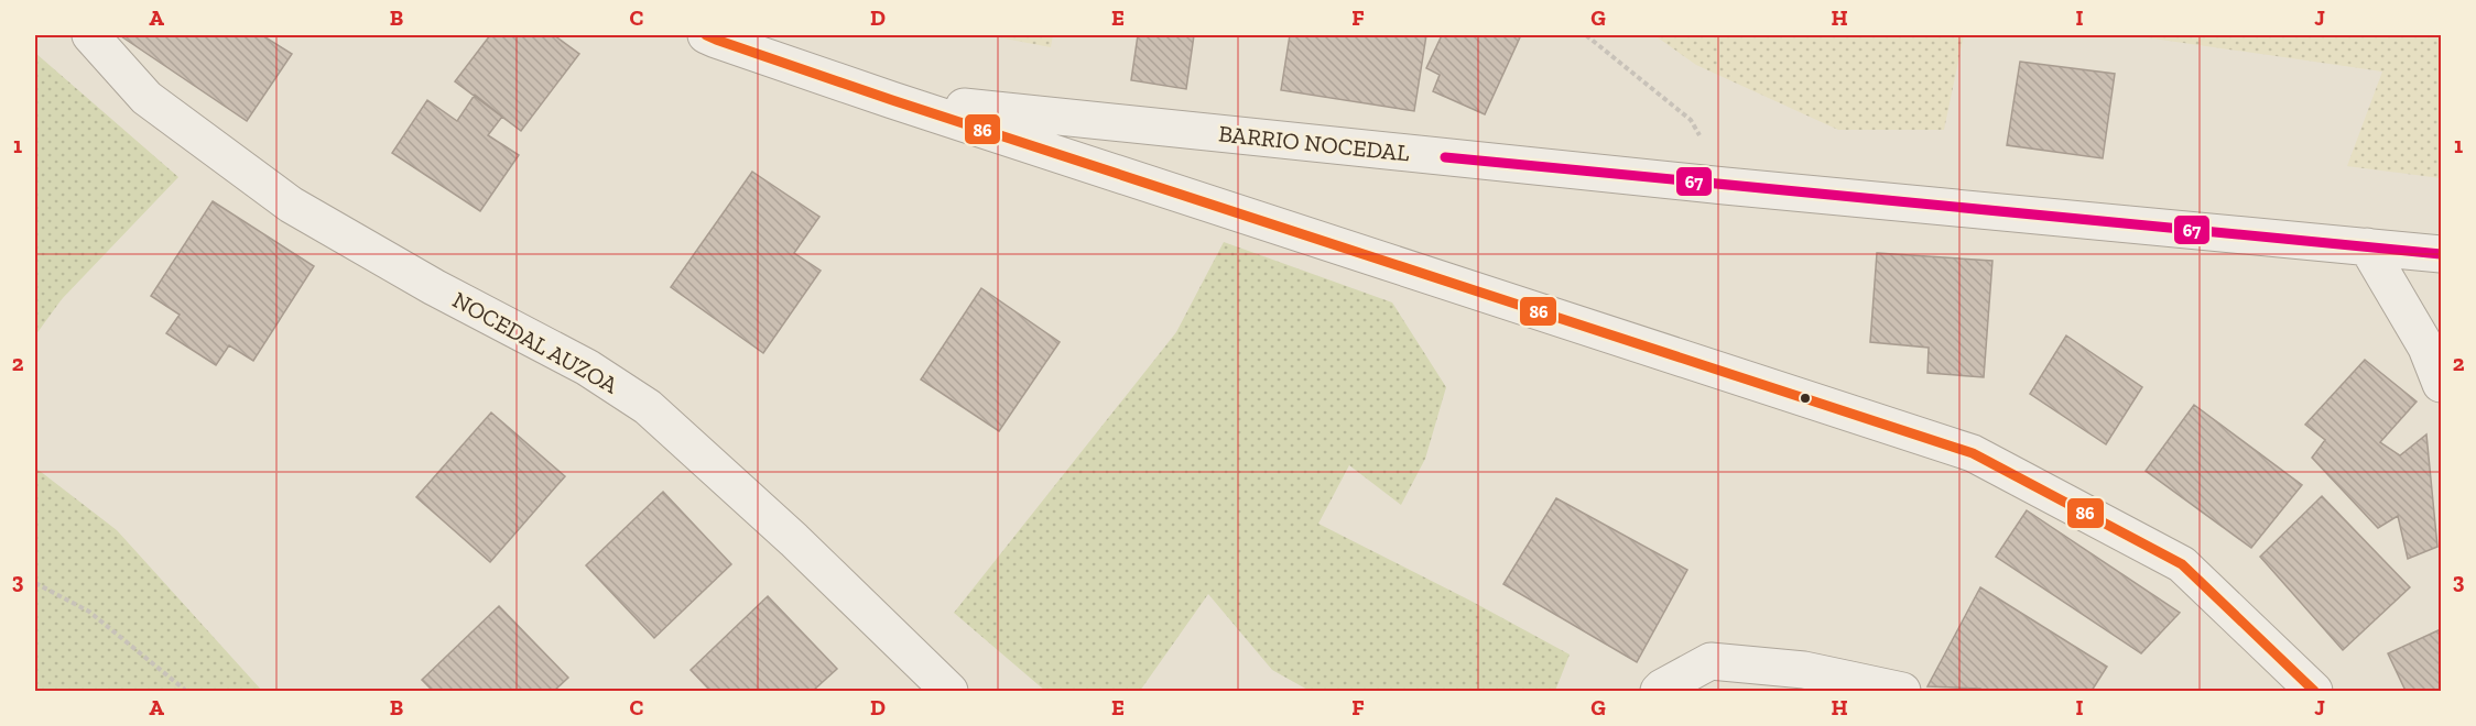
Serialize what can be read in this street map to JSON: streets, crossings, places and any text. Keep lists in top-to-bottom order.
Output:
{
  "streets": {
    "street": ["BARRIO NOCEDAL", "NOCEDAL AUZOA"]
  },
  "lines": ["transit line 86", "transit line 67"],
  "grid": {
    "columns": [
      "A",
      "B",
      "C",
      "D",
      "E",
      "F",
      "G",
      "H",
      "I",
      "J"
    ],
    "rows": ["1", "2", "3"]
  }
}
